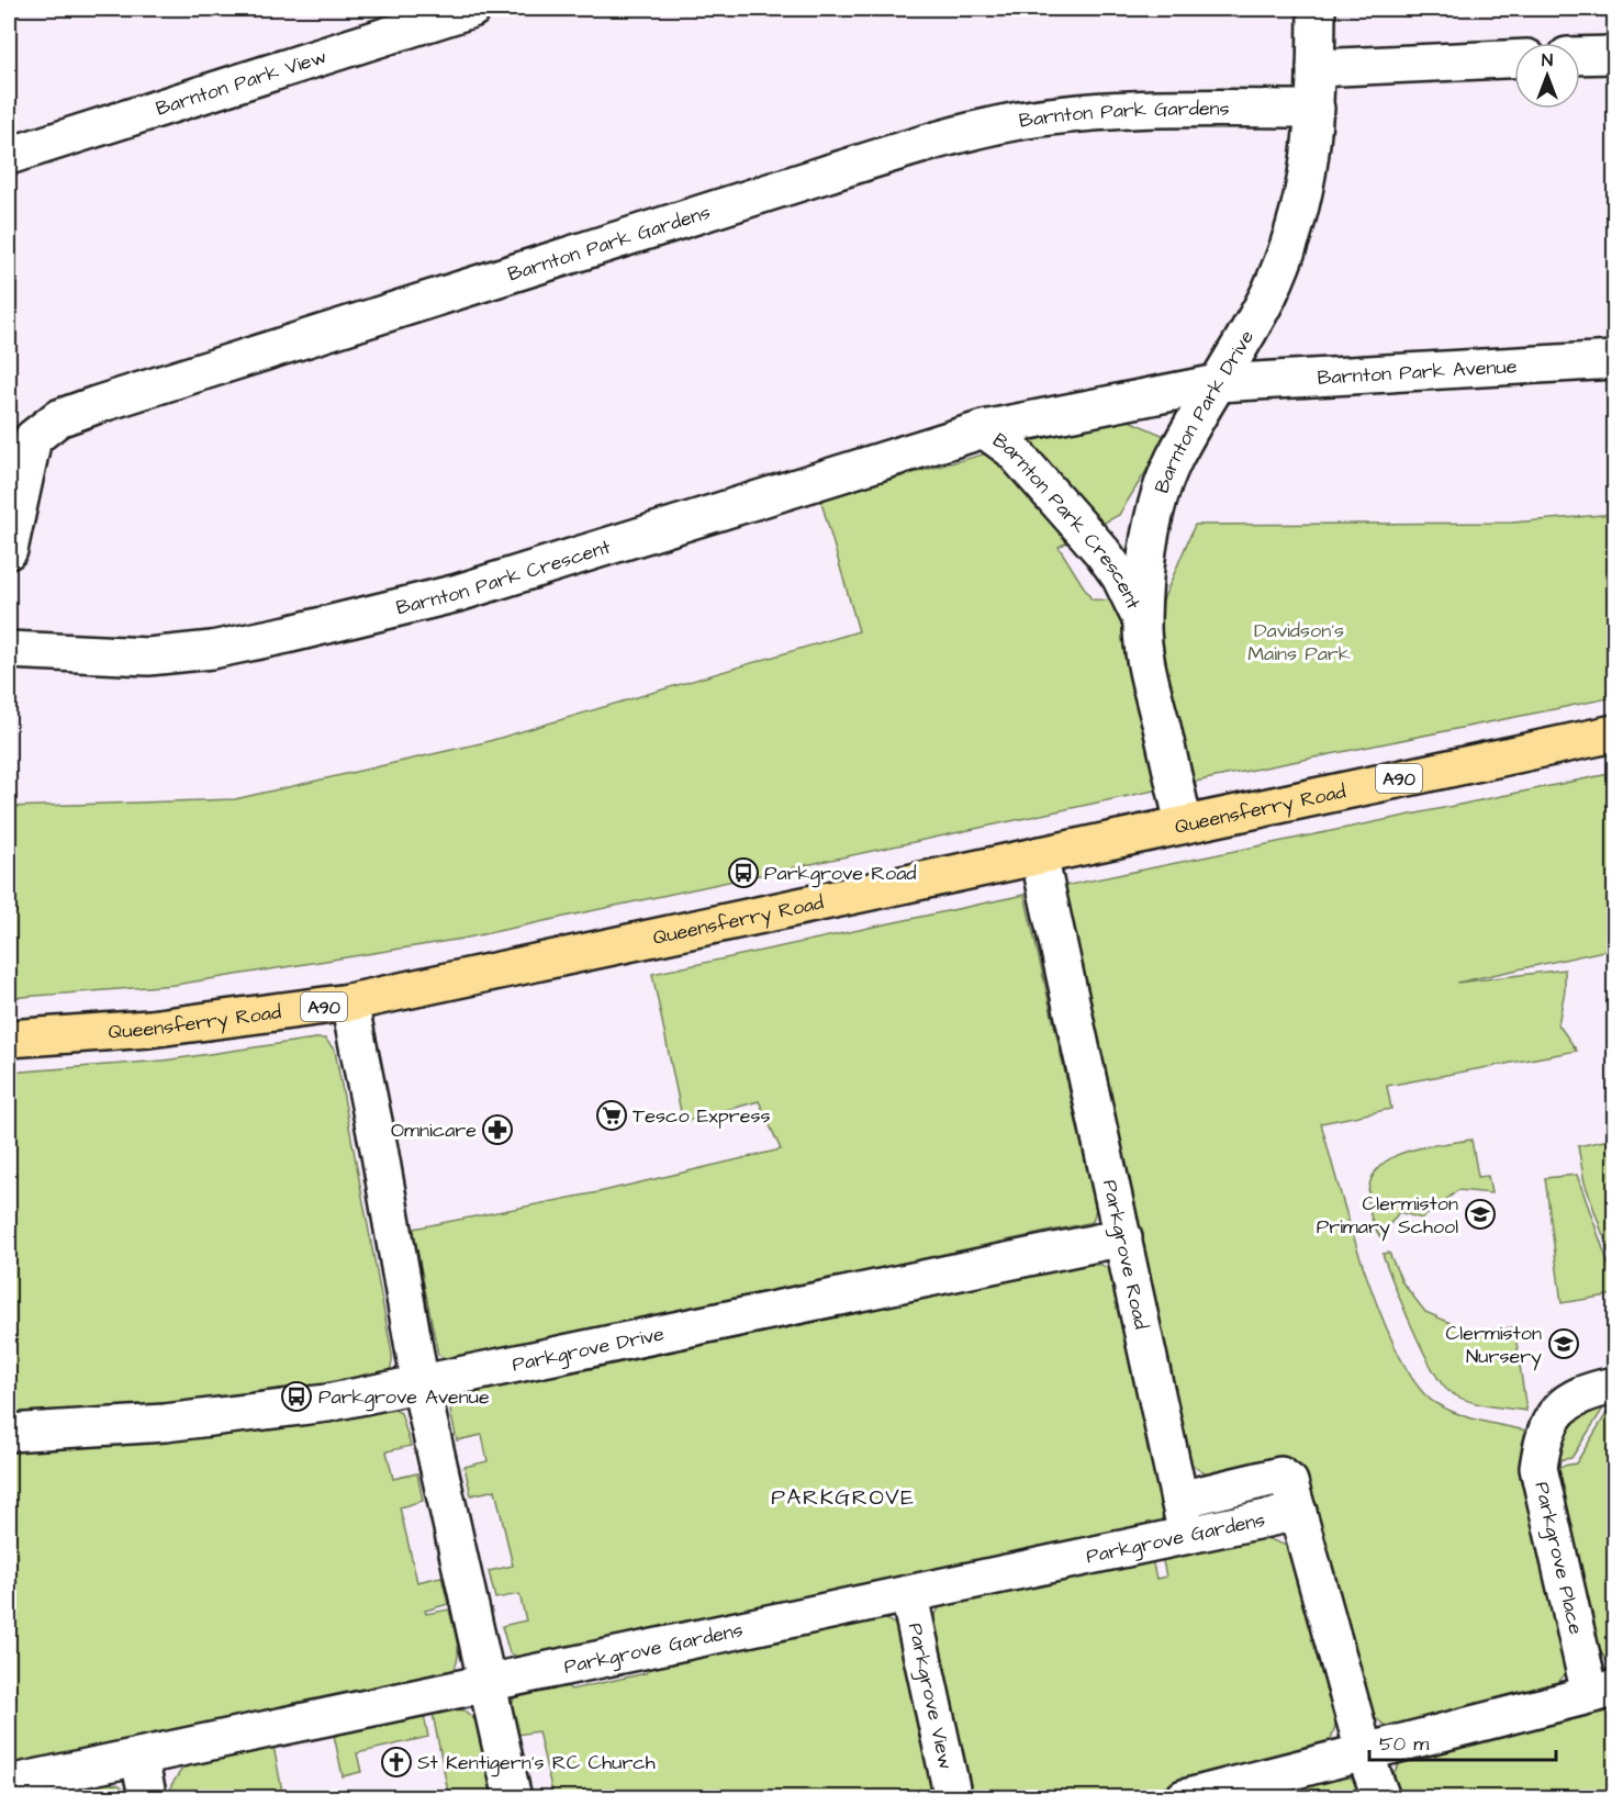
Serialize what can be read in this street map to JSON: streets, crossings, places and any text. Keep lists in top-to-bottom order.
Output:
{
  "streets": {
    "main road": ["A90", "Queensferry Road"],
    "street": [
      "Barnton Park View",
      "Barnton Park Gardens",
      "Barnton Park Avenue",
      "Barnton Park Drive",
      "Barnton Park Crescent",
      "Parkgrove Road",
      "Parkgrove Drive",
      "Parkgrove Gardens",
      "Parkgrove Place",
      "Parkgrove View"
    ]
  },
  "crossings": [
    ["Barnton Park Gardens", "Barnton Park Drive"],
    ["Barnton Park Avenue", "Barnton Park Drive"],
    ["Barnton Park Avenue", "Barnton Park Crescent"],
    ["Barnton Park Drive", "Barnton Park Crescent"],
    ["Barnton Park Drive", "Queensferry Road"],
    ["Queensferry Road", "Parkgrove Road"],
    ["Parkgrove Road", "Parkgrove Drive"],
    ["Parkgrove Road", "Parkgrove Gardens"],
    ["Parkgrove Gardens", "Parkgrove View"]
  ],
  "districts": ["PARKGROVE"],
  "parks": ["Davidson's Mains Park"],
  "places": {
    "bus stop": ["Parkgrove Road", "Parkgrove Avenue"],
    "supermarket": ["Tesco Express"],
    "pharmacy": ["Omnicare"],
    "school or university": ["Clermiston Primary School", "Clermiston Nursery"],
    "church": ["St Kentigern’s RC Church"]
  },
  "scale_bar": "50 m",
  "north": "top"
}
